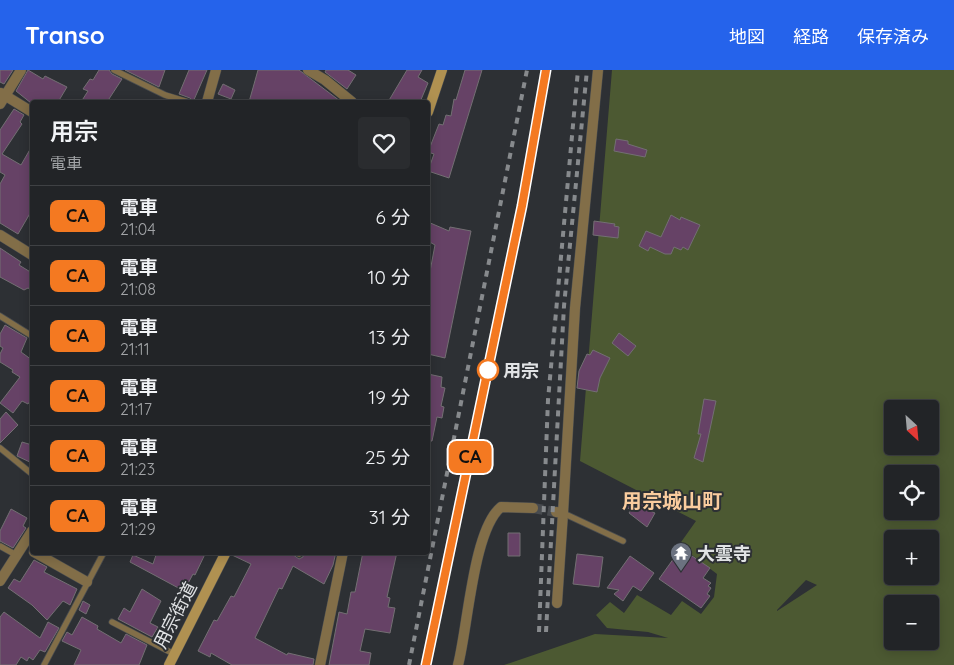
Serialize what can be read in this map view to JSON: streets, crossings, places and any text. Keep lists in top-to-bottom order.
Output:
{
  "streets": {
    "main road": ["用宗街道"]
  },
  "districts": ["用宗城山町"],
  "places": {
    "other": ["用宗"],
    "temple": ["大雲寺"]
  },
  "north": "bottom right",
  "page": {
    "header": "Transo",
    "nav": ["地図", "経路", "保存済み"],
    "on_map": "CA",
    "heading": ["用宗", "電車"],
    "list": [
      {
        "mark": "CA",
        "name": "電車",
        "note": "21:04",
        "value": "6 分"
      },
      {
        "mark": "CA",
        "name": "電車",
        "note": "21:08",
        "value": "10 分"
      },
      {
        "mark": "CA",
        "name": "電車",
        "note": "21:11",
        "value": "13 分"
      },
      {
        "mark": "CA",
        "name": "電車",
        "note": "21:17",
        "value": "19 分"
      },
      {
        "mark": "CA",
        "name": "電車",
        "note": "21:23",
        "value": "25 分"
      },
      {
        "mark": "CA",
        "name": "電車",
        "note": "21:29",
        "value": "31 分"
      }
    ],
    "map_buttons": ["+", "−"]
  }
}
